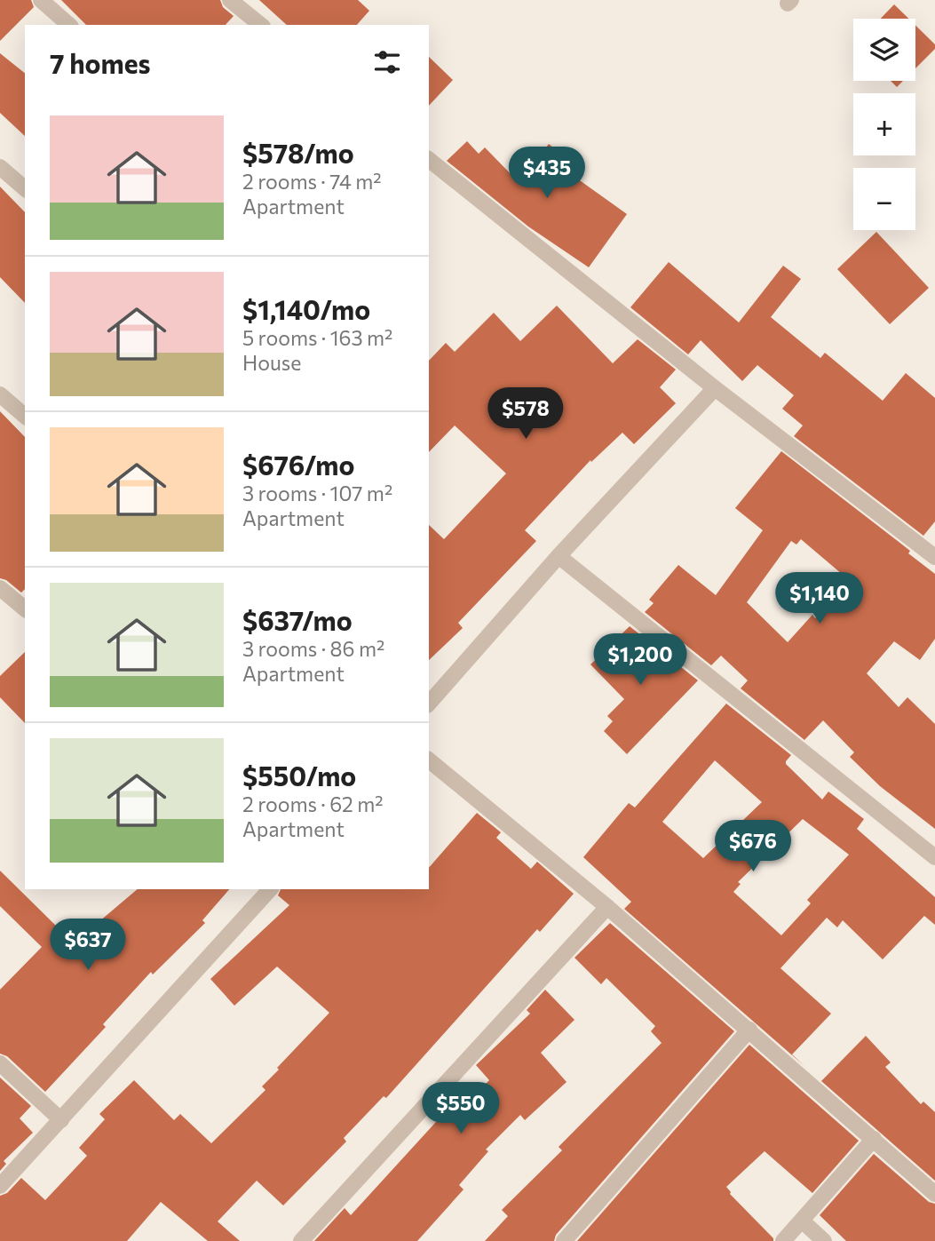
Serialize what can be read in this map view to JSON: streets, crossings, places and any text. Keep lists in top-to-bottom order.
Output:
{
  "page": {
    "map_buttons": ["+", "−"],
    "heading": "7 homes",
    "list": [
      {
        "name": "$578/mo",
        "note": "2 rooms · 74 m² · Apartment"
      },
      {
        "name": "$1,140/mo",
        "note": "5 rooms · 163 m² · House"
      },
      {
        "name": "$676/mo",
        "note": "3 rooms · 107 m² · Apartment"
      },
      {
        "name": "$637/mo",
        "note": "3 rooms · 86 m² · Apartment"
      },
      {
        "name": "$550/mo",
        "note": "2 rooms · 62 m² · Apartment"
      }
    ],
    "price": [
      "$435",
      "$578",
      "$1,140",
      "$1,200",
      "$676",
      "$637",
      "$550"
    ]
  }
}
